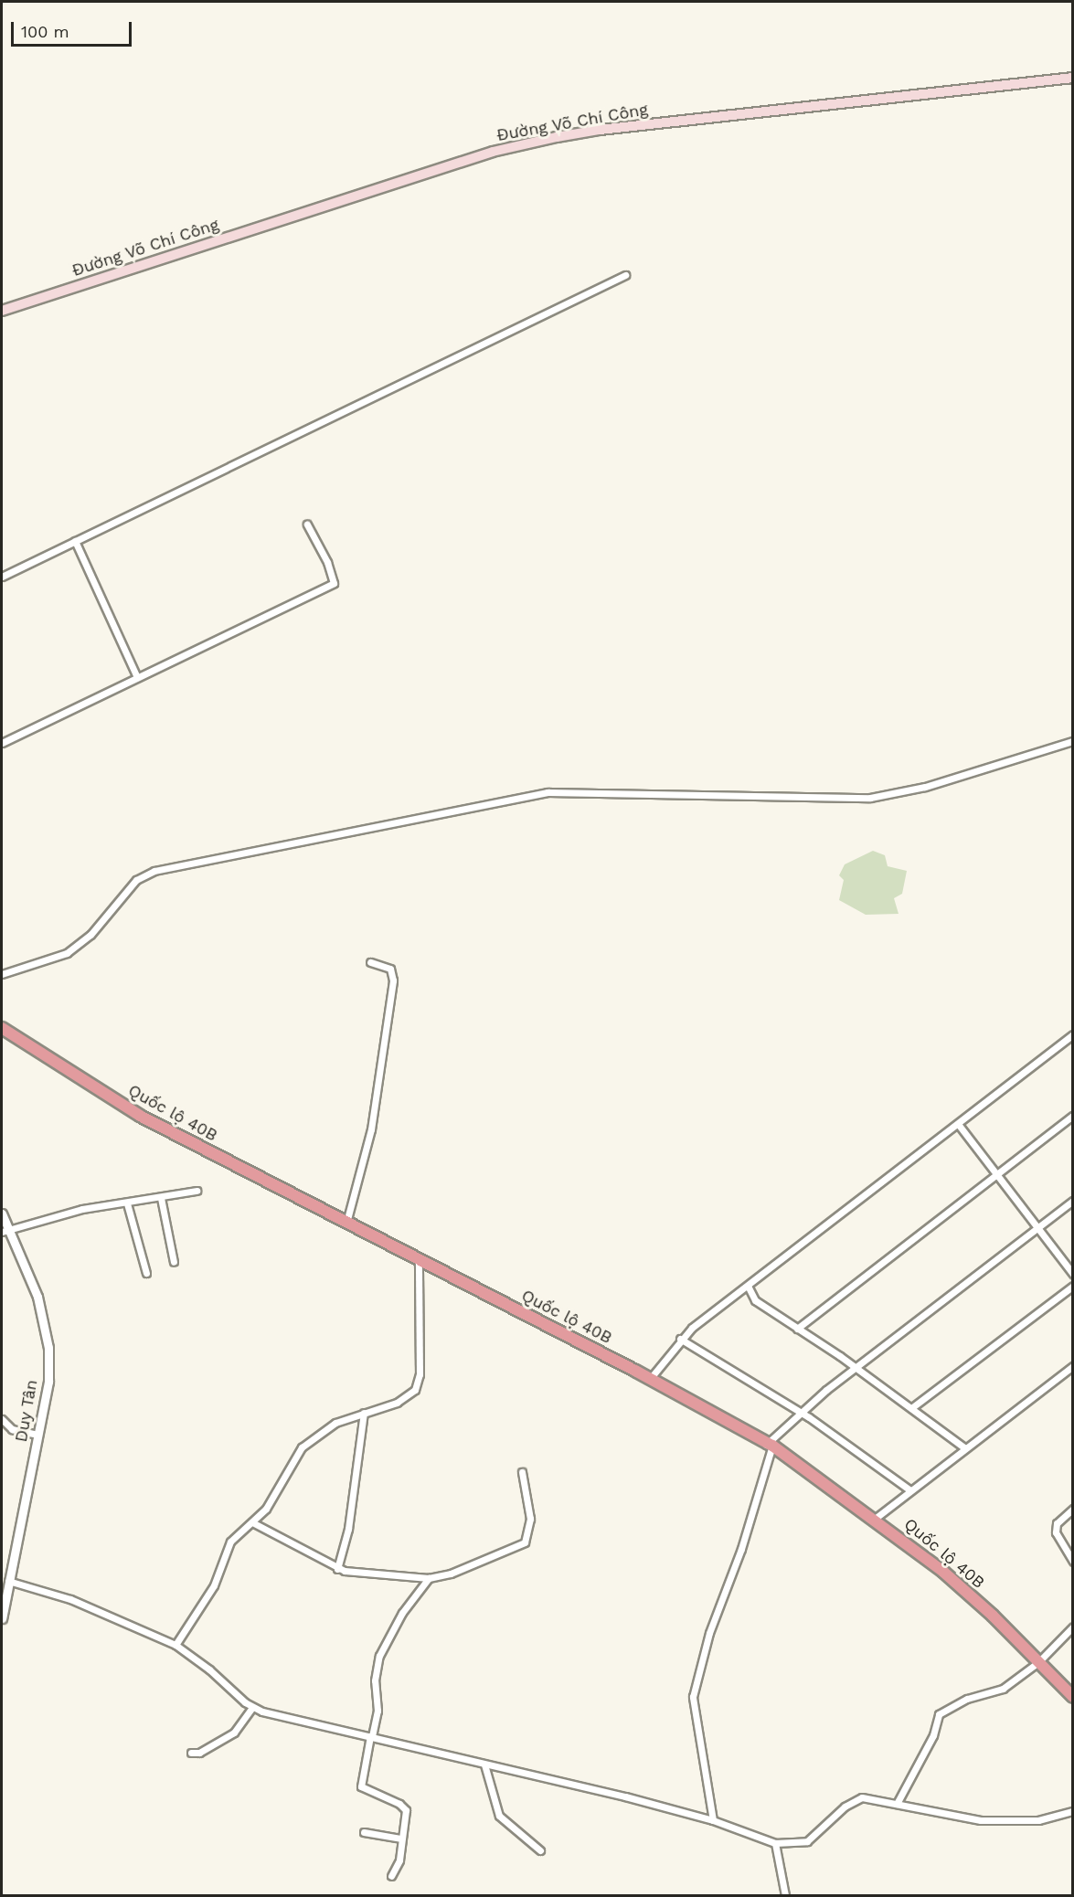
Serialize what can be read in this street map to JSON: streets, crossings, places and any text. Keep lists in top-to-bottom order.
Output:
{
  "streets": {
    "highway": ["Quốc lộ 40B"],
    "main road": ["Đường Võ Chí Công"],
    "street": ["Duy Tân"]
  },
  "scale_bar": "100 m"
}
